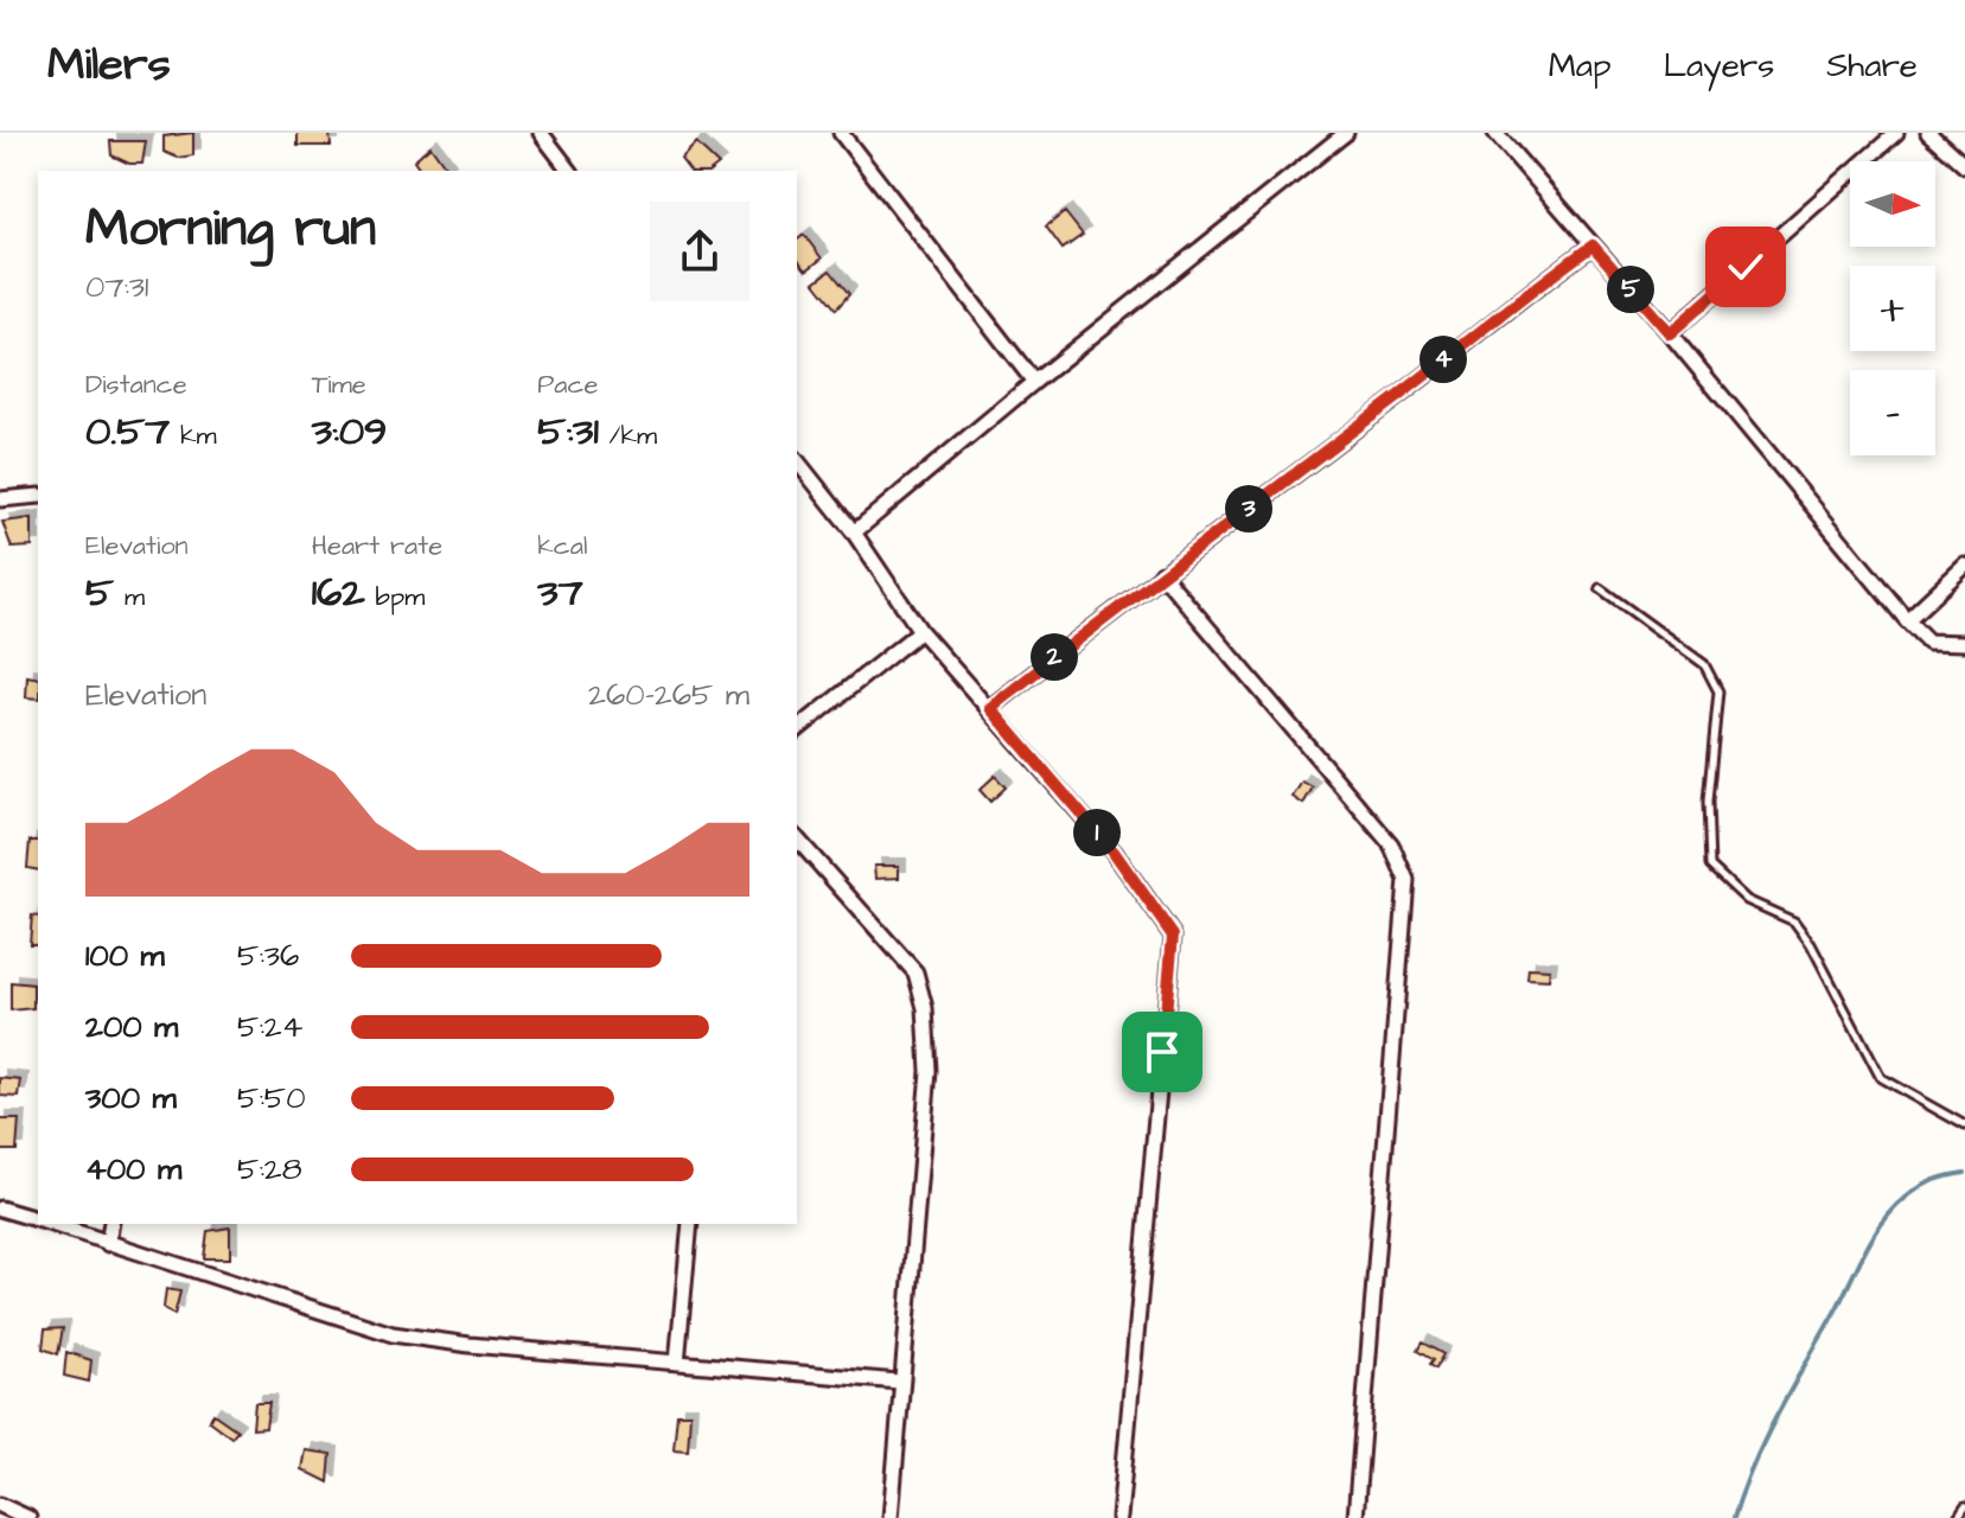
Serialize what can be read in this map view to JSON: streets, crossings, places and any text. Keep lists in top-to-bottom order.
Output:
{
  "north": "right",
  "page": {
    "header": "Milers",
    "nav": ["Map", "Layers", "Share"],
    "map_buttons": ["+", "−"],
    "heading": ["Morning run", "07:31"],
    "pins": [
      "5",
      "4",
      "3",
      "2",
      "1"
    ],
    "stats": [
      ["Distance", "0.57 km"],
      ["Time", "3:09"],
      ["Pace", "5:31 /km"],
      ["Elevation", "5 m"],
      ["Heart rate", "162 bpm"],
      ["kcal", "37"]
    ],
    "chart": ["Elevation", "260–265 m"],
    "list": [
      {
        "name": "100 m",
        "note": "5:36"
      },
      {
        "name": "200 m",
        "note": "5:24"
      },
      {
        "name": "300 m",
        "note": "5:50"
      },
      {
        "name": "400 m",
        "note": "5:28"
      }
    ]
  }
}
